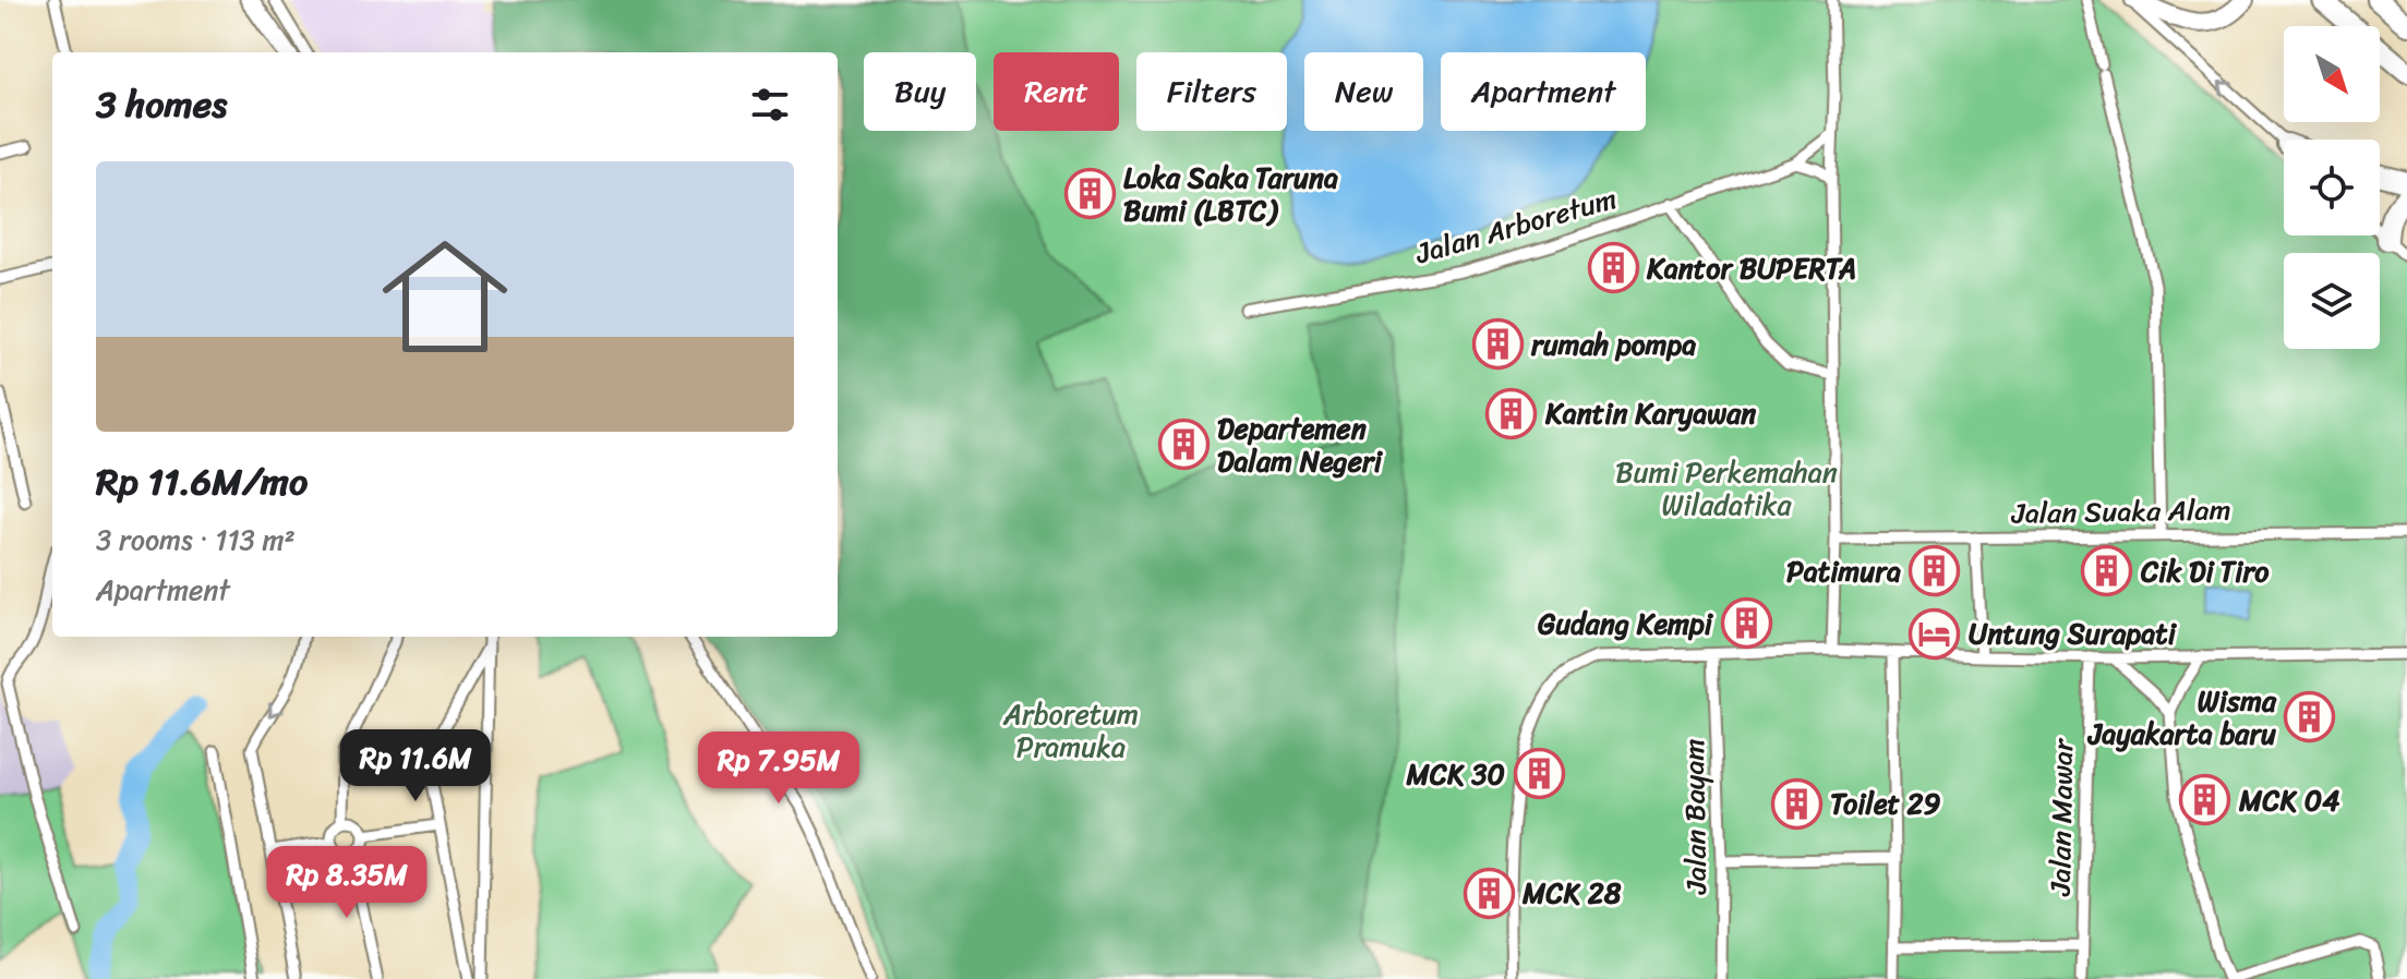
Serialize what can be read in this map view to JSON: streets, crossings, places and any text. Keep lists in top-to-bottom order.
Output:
{
  "streets": {
    "street": [
      "Jalan Arboretum",
      "Jalan Suaka Alam",
      "Jalan Bayam",
      "Jalan Mawar"
    ]
  },
  "parks": ["Bumi Perkemahan Wiladatika", "Arboretum Pramuka"],
  "places": {
    "building": [
      "Loka Saka Taruna Bumi (LBTC)",
      "Kantor BUPERTA",
      "rumah pompa",
      "Kantin Karyawan",
      "Departemen Dalam Negeri",
      "Patimura",
      "Cik Di Tiro",
      "Gudang Kempi",
      "Wisma Jayakarta baru",
      "MCK 30",
      "MCK 04",
      "Toilet 29",
      "MCK 28"
    ],
    "hotel": ["Untung Surapati"]
  },
  "north": "bottom right",
  "page": {
    "chip": [
      "Buy",
      "Rent",
      "Filters",
      "New",
      "Apartment"
    ],
    "heading": "3 homes",
    "list": [
      {
        "name": "Rp 11.6M/mo",
        "note": "3 rooms · 113 m² · Apartment"
      }
    ],
    "price": ["Rp 11.6M", "Rp 7.95M", "Rp 8.35M"]
  }
}
